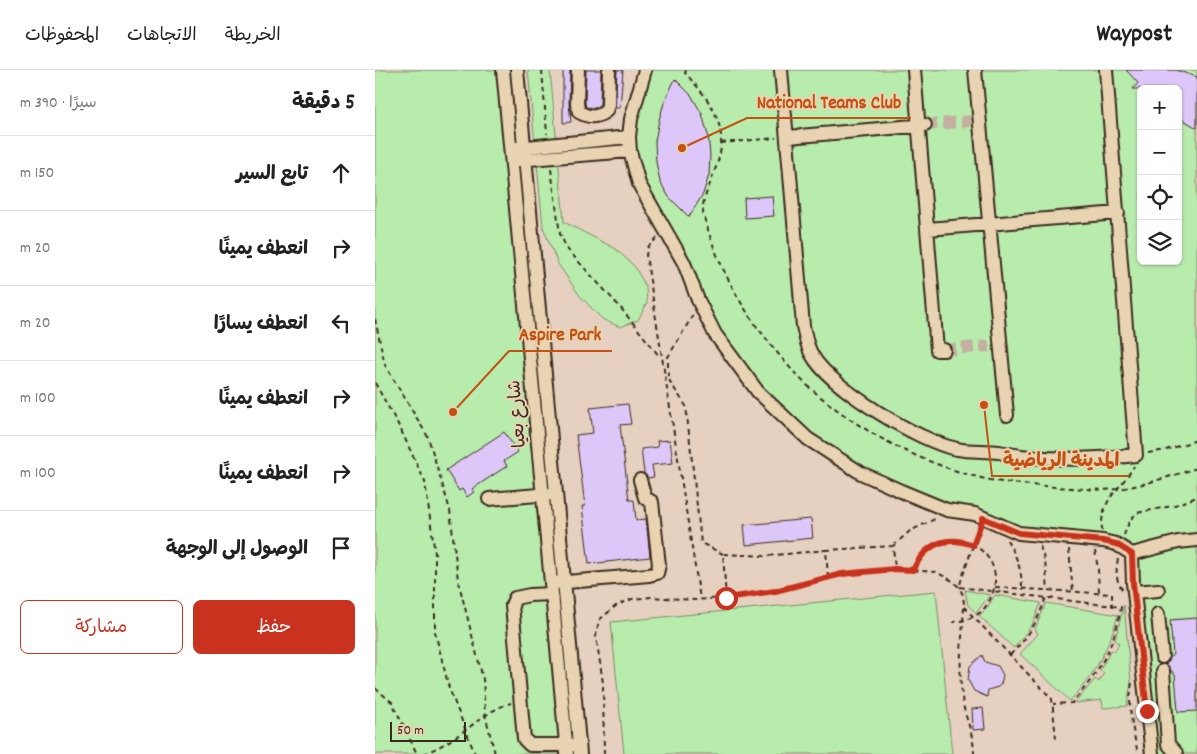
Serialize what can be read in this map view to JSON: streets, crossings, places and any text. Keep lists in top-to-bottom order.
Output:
{
  "streets": {
    "street": ["شارع بعيا"]
  },
  "places": ["National Teams Club", "المدينة الرياضية", "Aspire Park"],
  "scale_bar": "50 m",
  "page": {
    "header": "Waypost",
    "nav": ["الخريطة", "الاتجاهات", "المحفوظات"],
    "heading": ["5 دقيقة", "سيرًا · 390 m"],
    "map_buttons": ["+", "−"],
    "list": [
      ["تابع السير", "150 m"],
      ["انعطف يمينًا", "20 m"],
      ["انعطف يسارًا", "20 m"],
      ["انعطف يمينًا", "100 m"],
      ["انعطف يمينًا", "100 m"],
      "الوصول إلى الوجهة"
    ],
    "buttons": ["حفظ", "مشاركة"],
    "scale": "50 m"
  }
}
